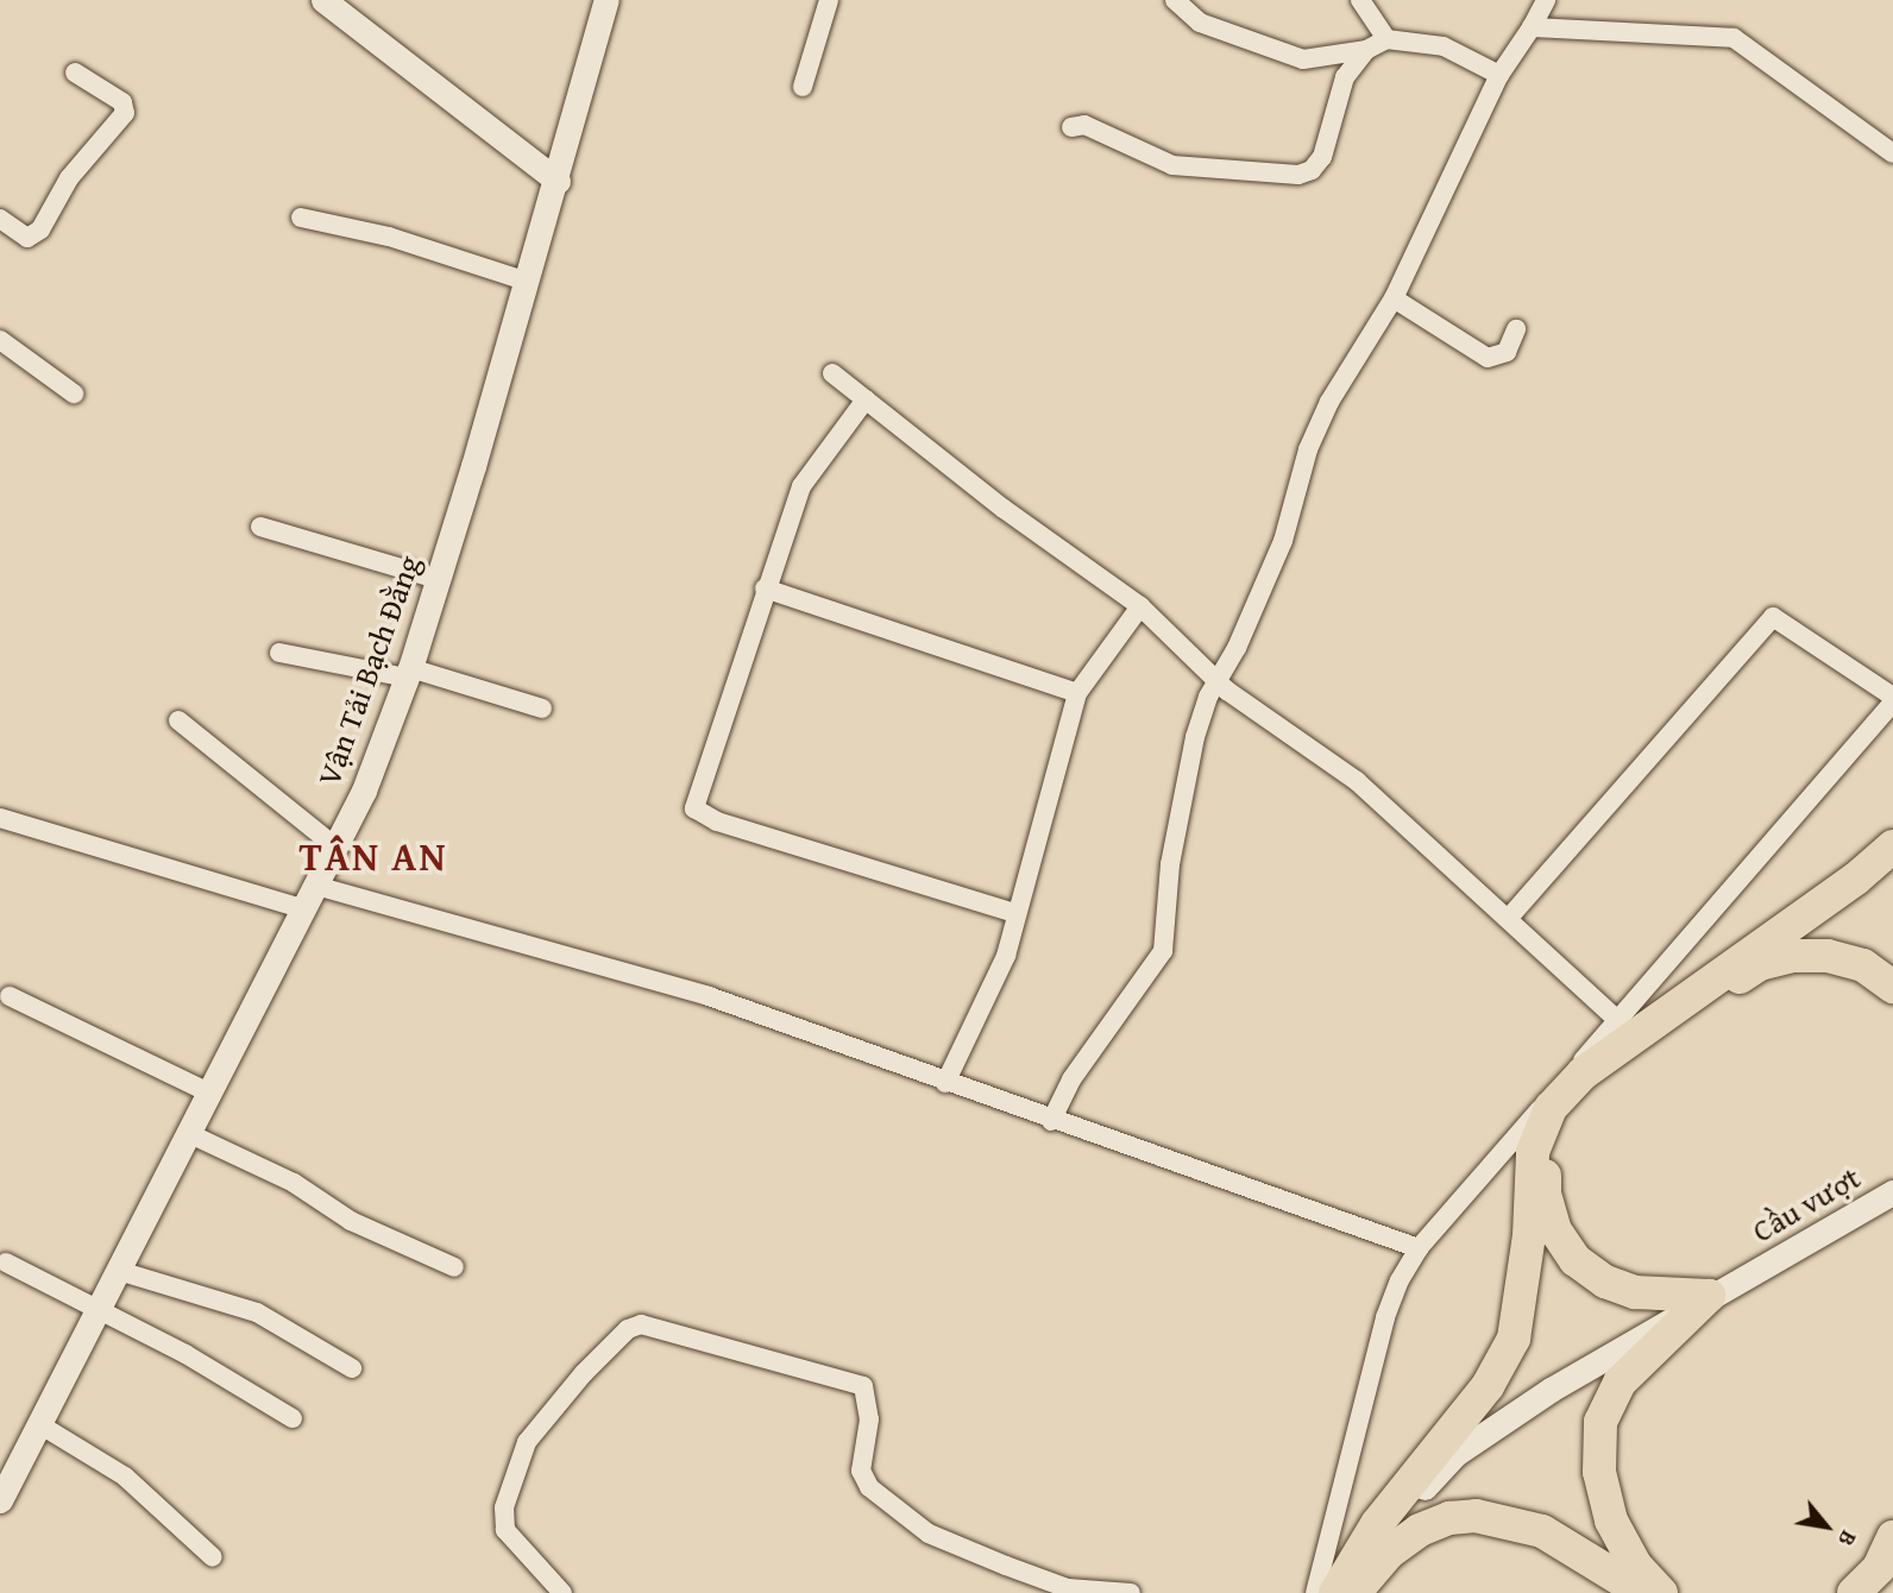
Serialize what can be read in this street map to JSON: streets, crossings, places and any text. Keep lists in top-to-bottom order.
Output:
{
  "streets": {
    "street": ["Vận Tải Bạch Đằng", "Cầu vượt"]
  },
  "districts": ["TÂN AN"],
  "north": "bottom right"
}
